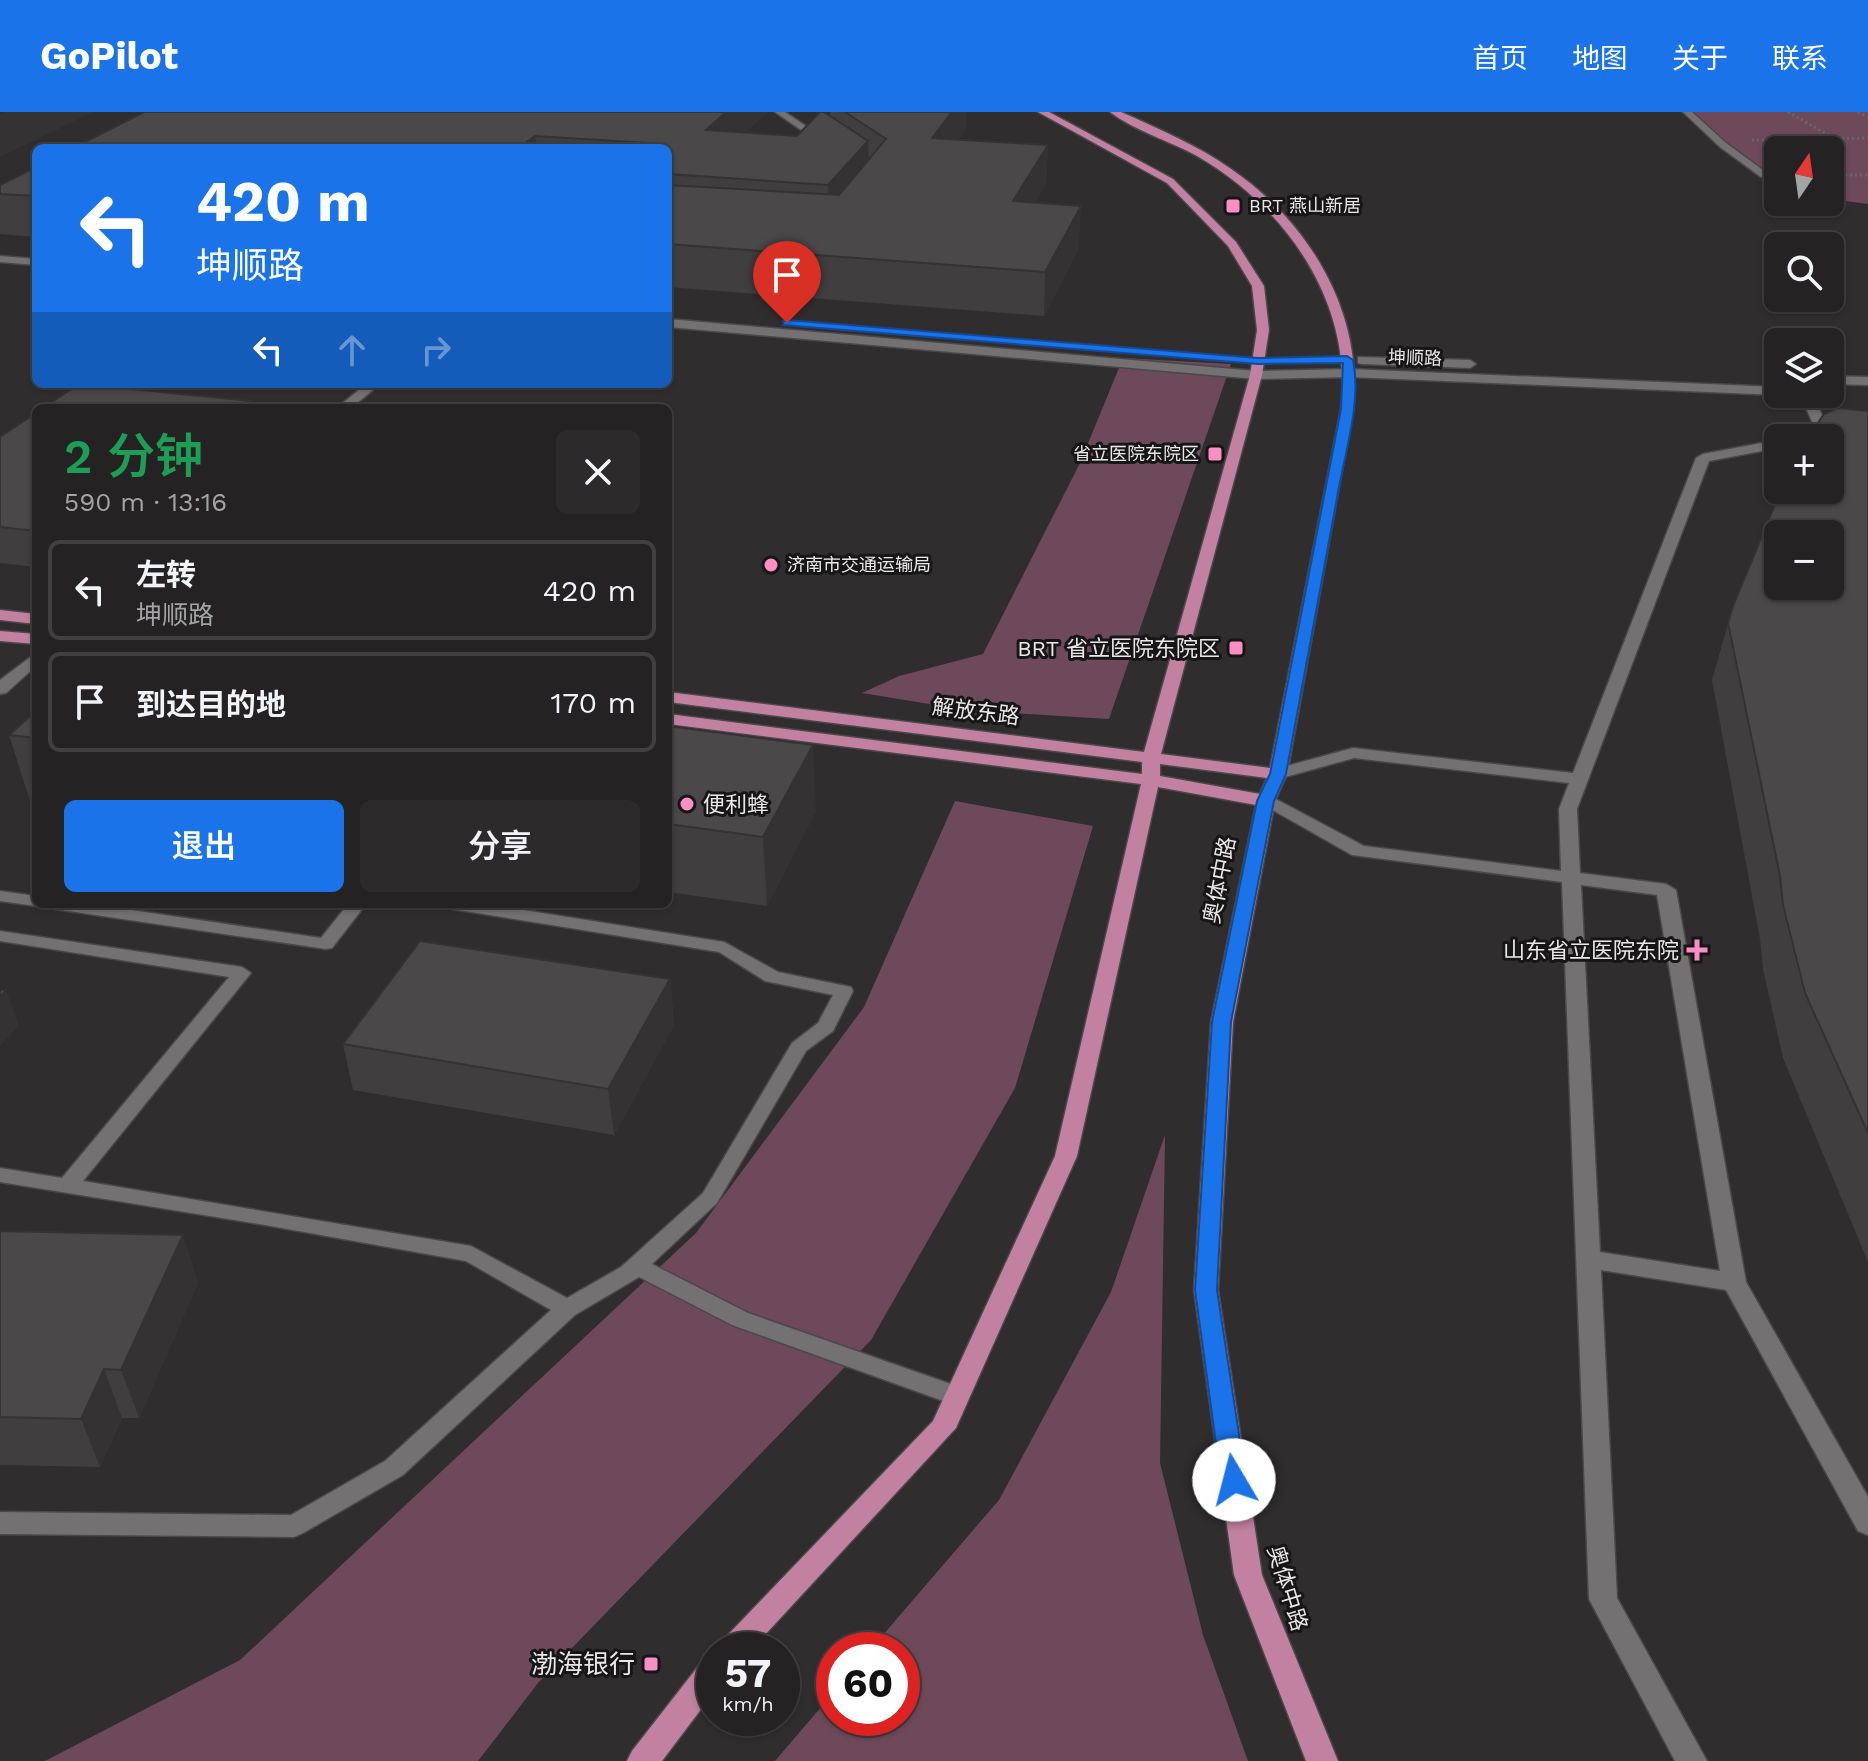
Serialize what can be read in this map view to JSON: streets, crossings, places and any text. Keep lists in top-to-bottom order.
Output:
{
  "streets": {
    "main road": ["解放东路", "奥体中路"],
    "street": ["坤顺路"]
  },
  "crossings": [
    ["坤顺路", "奥体中路"],
    ["解放东路", "奥体中路"]
  ],
  "places": {
    "transit": [
      "BRT 燕山新居",
      "省立医院东院区",
      "BRT 省立医院东院区",
      "渤海银行"
    ],
    "other": ["济南市交通运输局", "便利蜂"],
    "health": ["山东省立医院东院"]
  },
  "north": "top",
  "page": {
    "header": "GoPilot",
    "nav": [
      "首页",
      "地图",
      "关于",
      "联系"
    ],
    "map_buttons": ["+", "−"],
    "turn": ["420 m", "坤顺路"],
    "heading": ["2 分钟", "590 m · 13:16"],
    "list": [
      {
        "name": "左转",
        "note": "坤顺路",
        "value": "420 m"
      },
      {
        "name": "到达目的地",
        "value": "170 m"
      }
    ],
    "buttons": ["退出", "分享"],
    "speed": "57 km/h",
    "limit": "60"
  }
}
